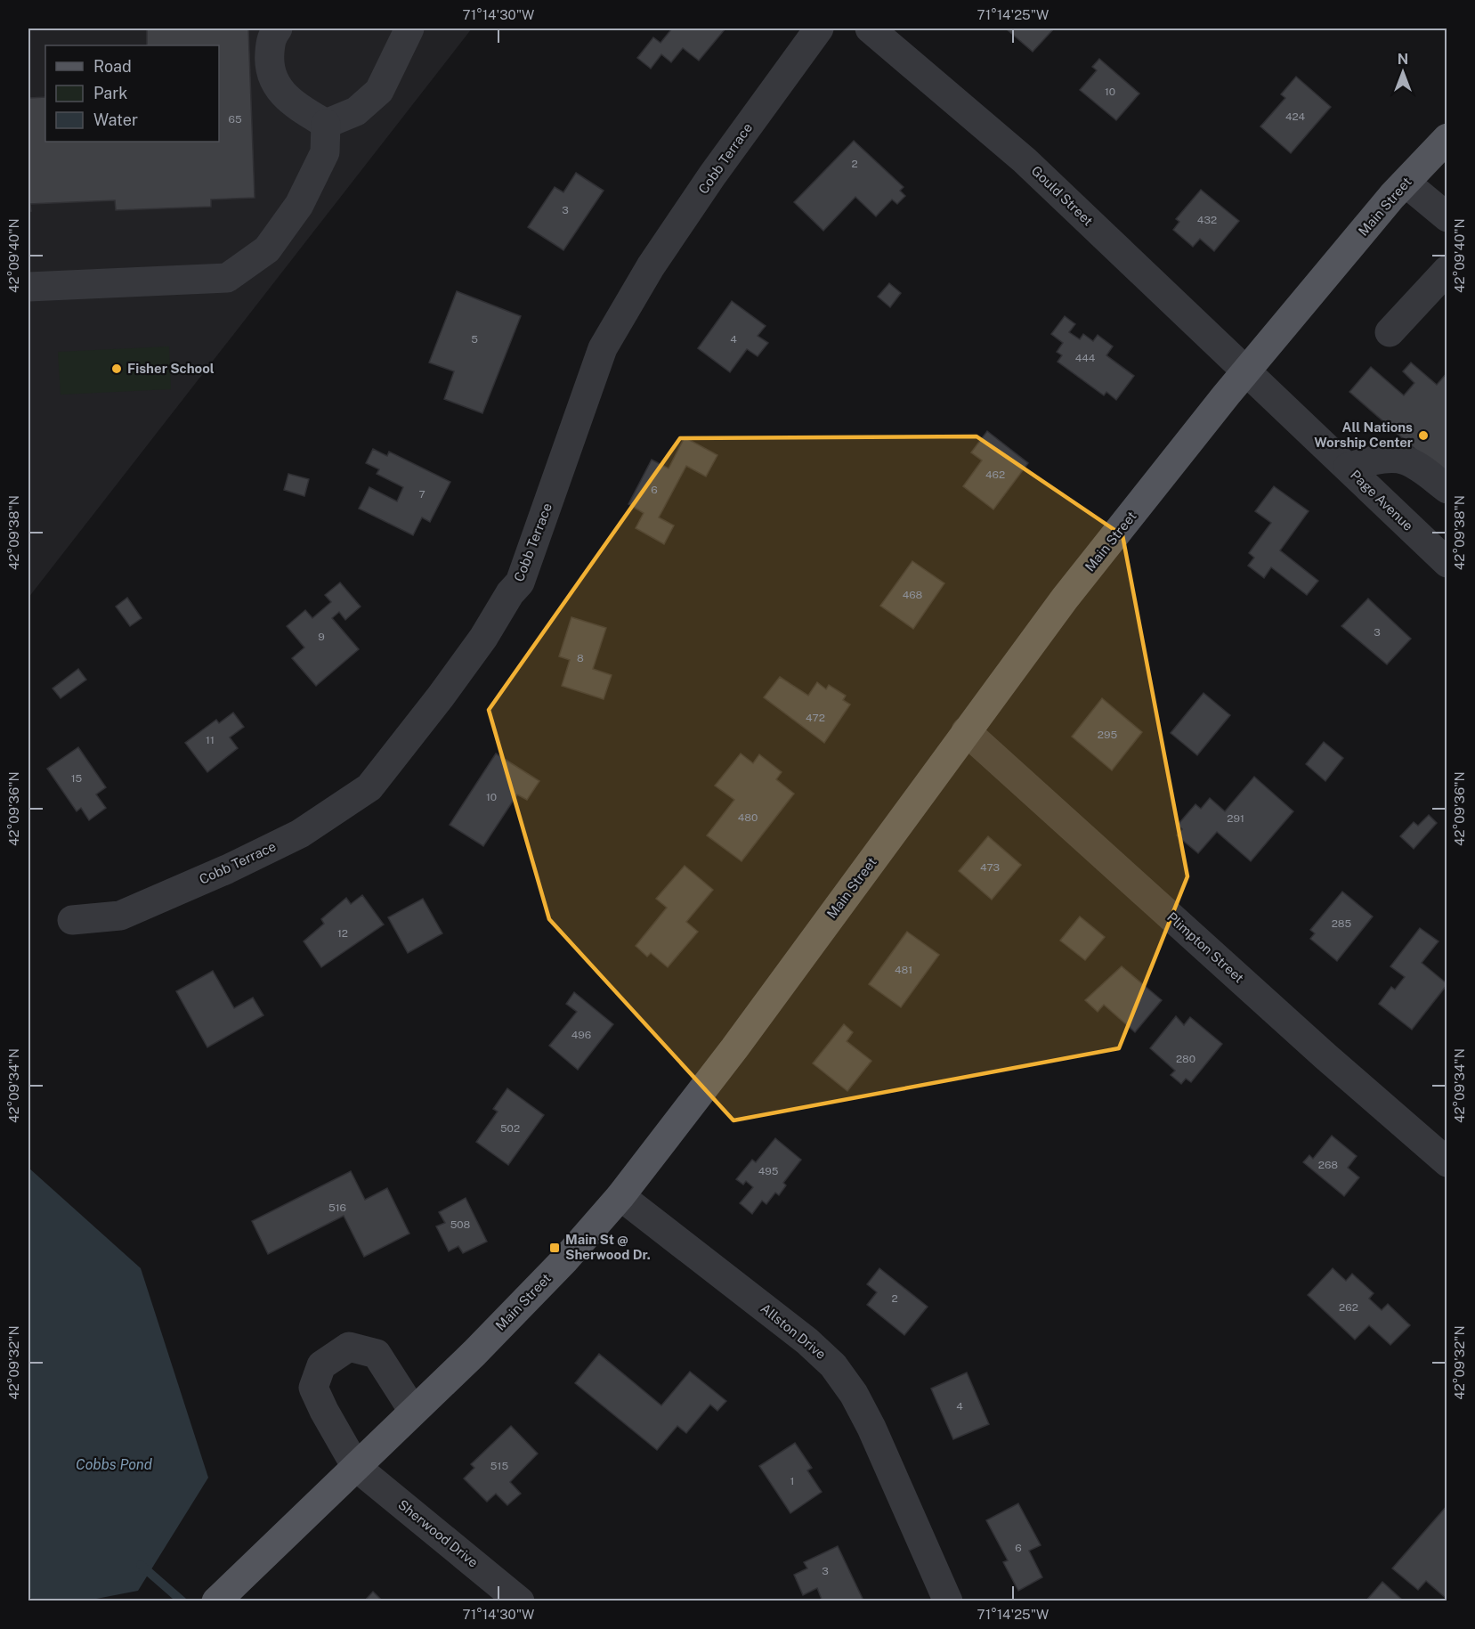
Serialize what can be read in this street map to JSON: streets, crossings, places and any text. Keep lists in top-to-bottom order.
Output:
{
  "streets": {
    "main road": ["Main Street"],
    "street": [
      "Cobb Terrace",
      "Gould Street",
      "Page Avenue",
      "Plimpton Street",
      "Allston Drive",
      "Sherwood Drive"
    ]
  },
  "crossings": [
    ["Gould Street", "Main Street"],
    ["Gould Street", "Page Avenue"],
    ["Main Street", "Page Avenue"],
    ["Main Street", "Plimpton Street"],
    ["Main Street", "Allston Drive"],
    ["Main Street", "Sherwood Drive"]
  ],
  "water": ["Cobbs Pond"],
  "places": {
    "other": ["Fisher School", "All Nations Worship Center"],
    "transit": ["Main St @ Sherwood Dr."]
  },
  "house_numbers": [
    "10",
    "424",
    "65",
    "2",
    "3",
    "432",
    "5",
    "4",
    "444",
    "462",
    "6",
    "7",
    "468",
    "3",
    "9",
    "8",
    "472",
    "295",
    "11",
    "15",
    "10",
    "480",
    "291",
    "473",
    "285",
    "12",
    "481",
    "496",
    "280",
    "502",
    "268",
    "495",
    "516",
    "508",
    "2",
    "262",
    "4",
    "515",
    "1",
    "6",
    "3"
  ],
  "legend": ["Road", "Park", "Water"],
  "north": "top",
  "coordinates": [
    "71°14'30\"W",
    "71°14'25\"W",
    "42°09'40\"N",
    "42°09'38\"N",
    "42°09'36\"N",
    "42°09'34\"N",
    "42°09'32\"N"
  ]
}
